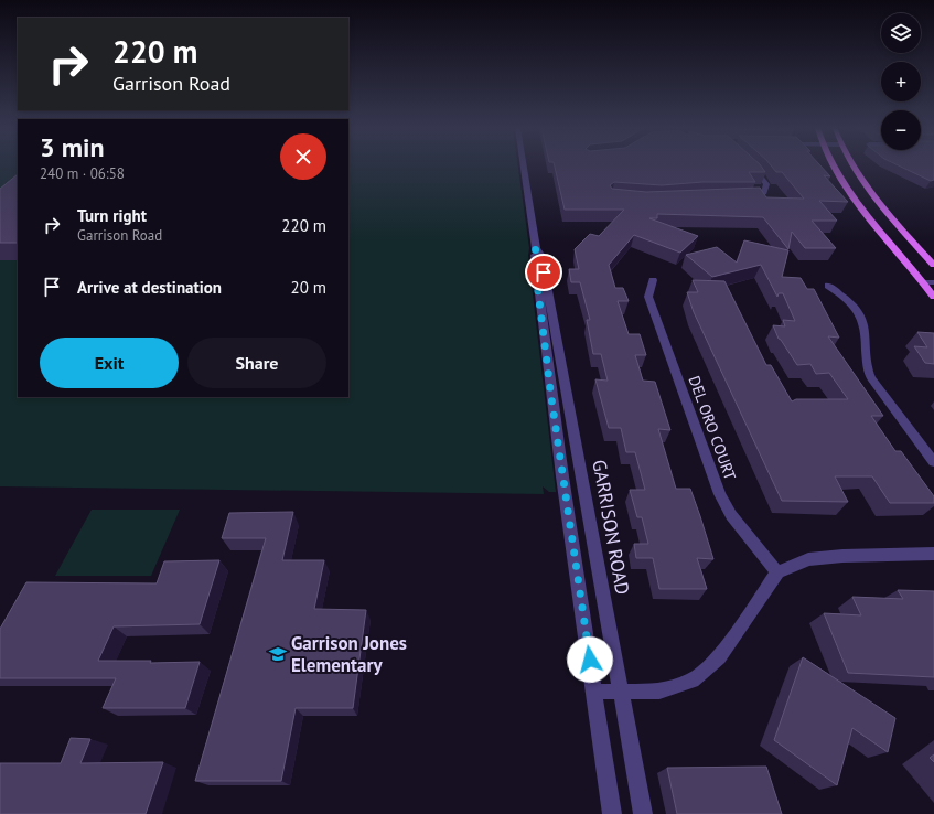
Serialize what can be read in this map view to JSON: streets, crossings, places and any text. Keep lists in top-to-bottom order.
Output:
{
  "streets": {
    "street": ["DEL ORO COURT", "GARRISON ROAD"]
  },
  "places": {
    "school or university": ["Garrison Jones Elementary"]
  },
  "page": {
    "map_buttons": ["+", "−"],
    "turn": ["220 m", "Garrison Road"],
    "heading": ["3 min", "240 m · 06:58"],
    "list": [
      {
        "name": "Turn right",
        "note": "Garrison Road",
        "value": "220 m"
      },
      {
        "name": "Arrive at destination",
        "value": "20 m"
      }
    ],
    "buttons": ["Exit", "Share"]
  }
}
